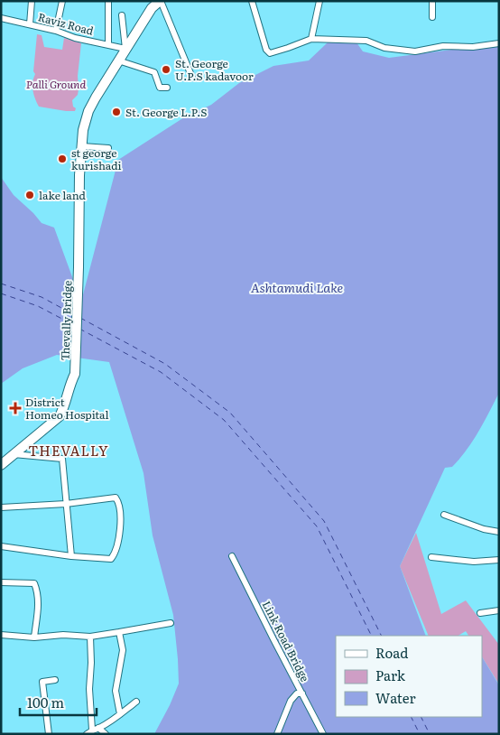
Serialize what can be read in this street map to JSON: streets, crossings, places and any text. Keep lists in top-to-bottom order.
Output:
{
  "streets": {
    "main road": ["Thevally Bridge"],
    "street": ["Raviz Road", "Link Road Bridge"]
  },
  "crossings": [
    ["Raviz Road", "Thevally Bridge"]
  ],
  "districts": ["THEVALLY"],
  "water": ["Ashtamudi Lake"],
  "parks": ["Palli Ground"],
  "places": {
    "other": [
      "St. George U.P.S kadavoor",
      "St. George L.P.S",
      "st george kurishadi",
      "lake land"
    ],
    "health": ["District Homeo Hospital"]
  },
  "legend": ["Road", "Park", "Water"],
  "scale_bar": "100 m"
}
